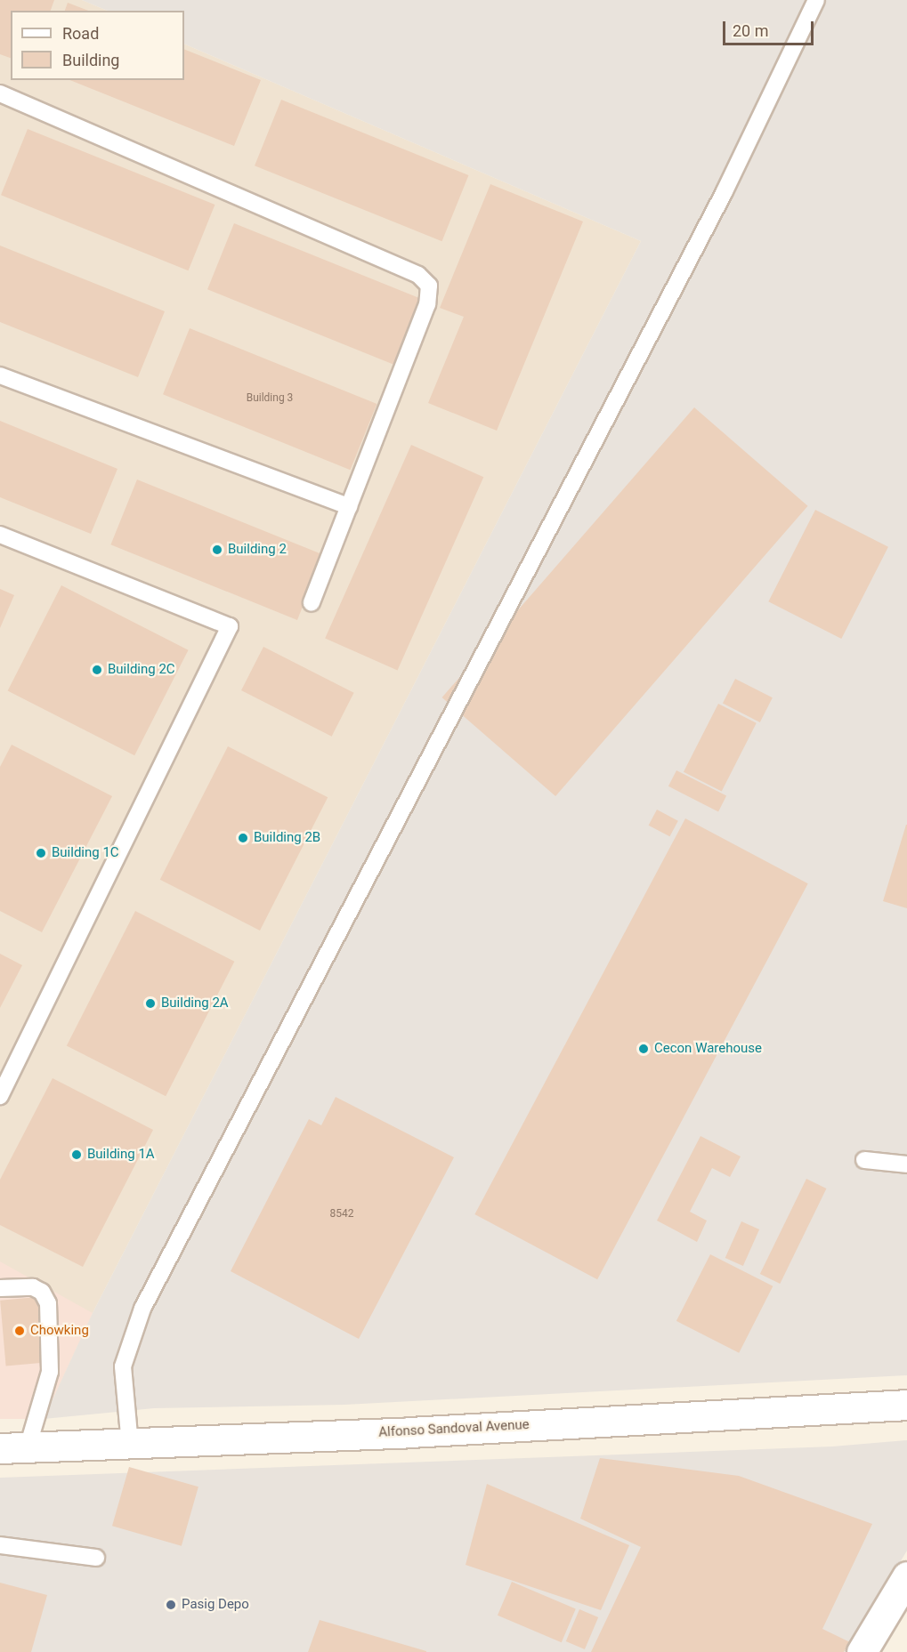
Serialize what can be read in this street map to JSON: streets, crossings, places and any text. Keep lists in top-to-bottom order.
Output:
{
  "streets": {
    "main road": ["Alfonso Sandoval Avenue"]
  },
  "places": [
    "Building 2",
    "Building 2C",
    "Building 2B",
    "Building 1C",
    "Building 2A",
    "Cecon Warehouse",
    "Building 1A",
    "Chowking",
    "Pasig Depo"
  ],
  "house_numbers": ["Building 3", "8542"],
  "legend": ["Road", "Building"],
  "scale_bar": "20 m"
}
